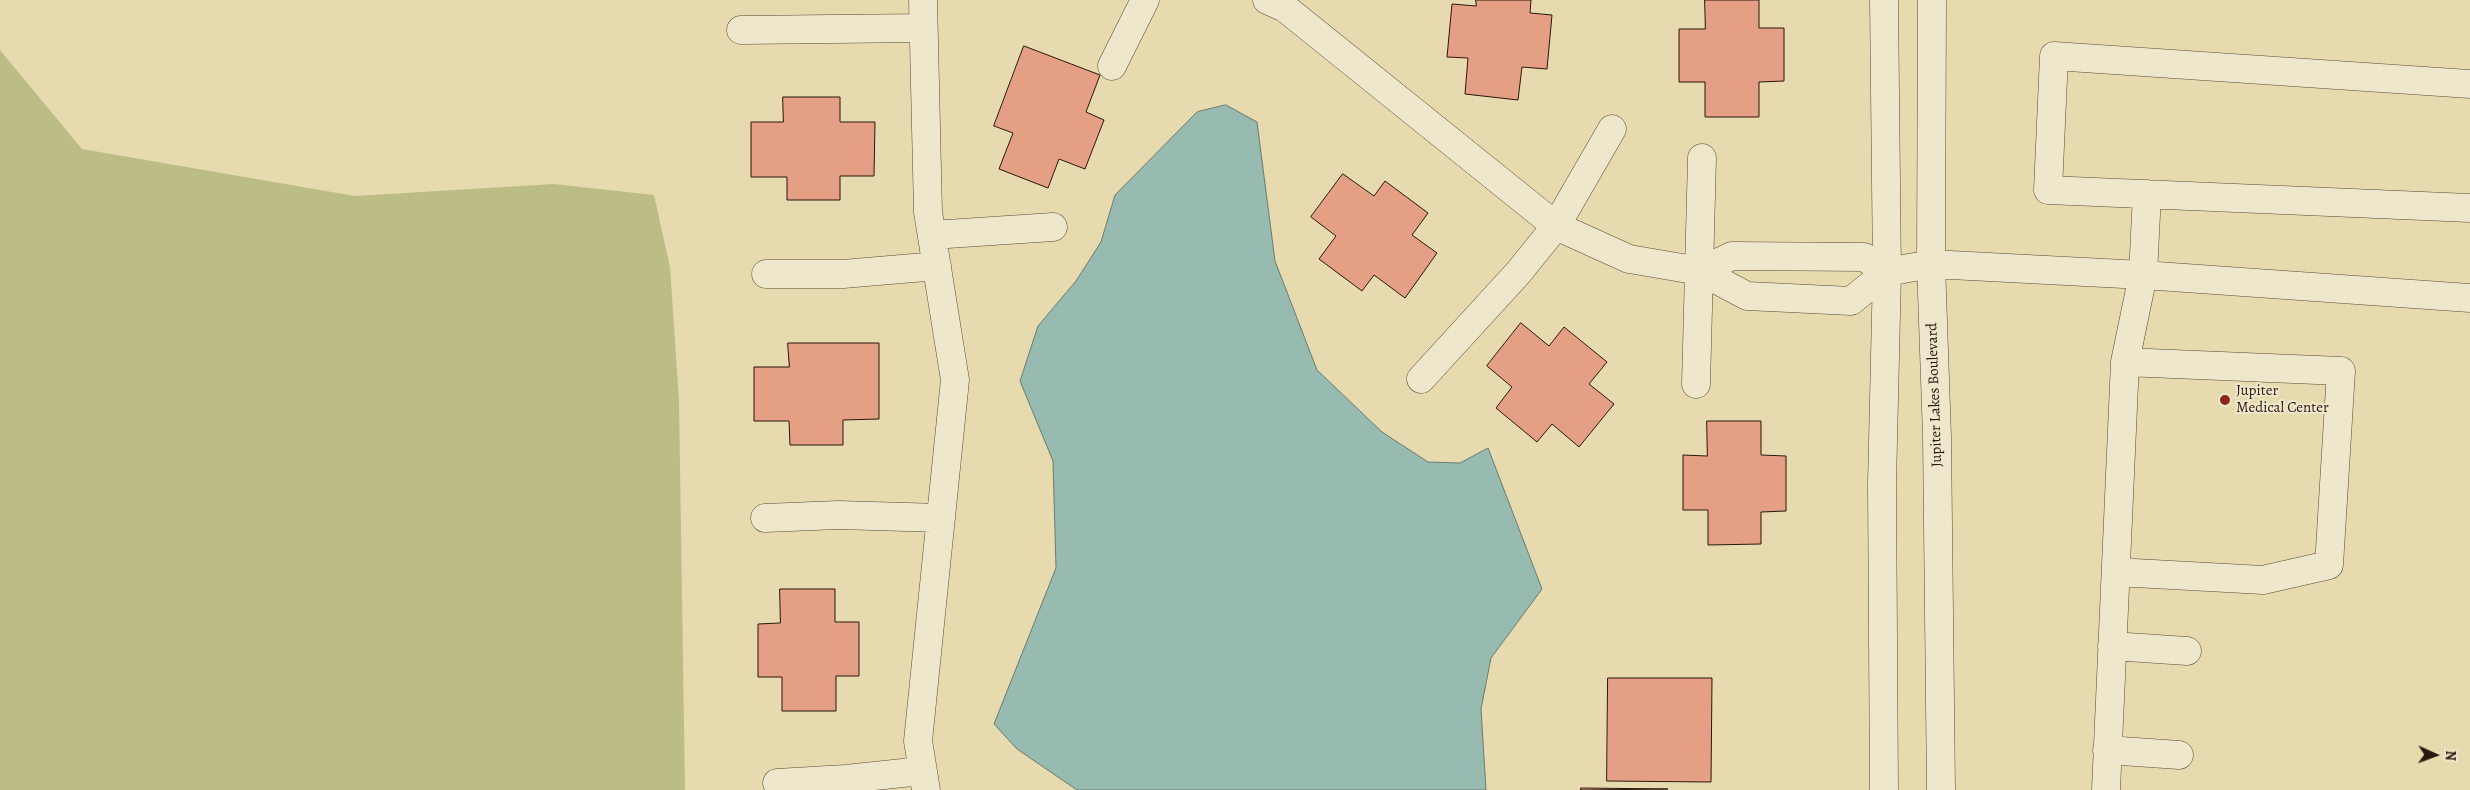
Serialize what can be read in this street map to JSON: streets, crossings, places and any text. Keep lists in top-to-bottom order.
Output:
{
  "streets": {
    "street": ["Jupiter Lakes Boulevard"]
  },
  "places": ["Jupiter Medical Center"],
  "north": "right"
}
